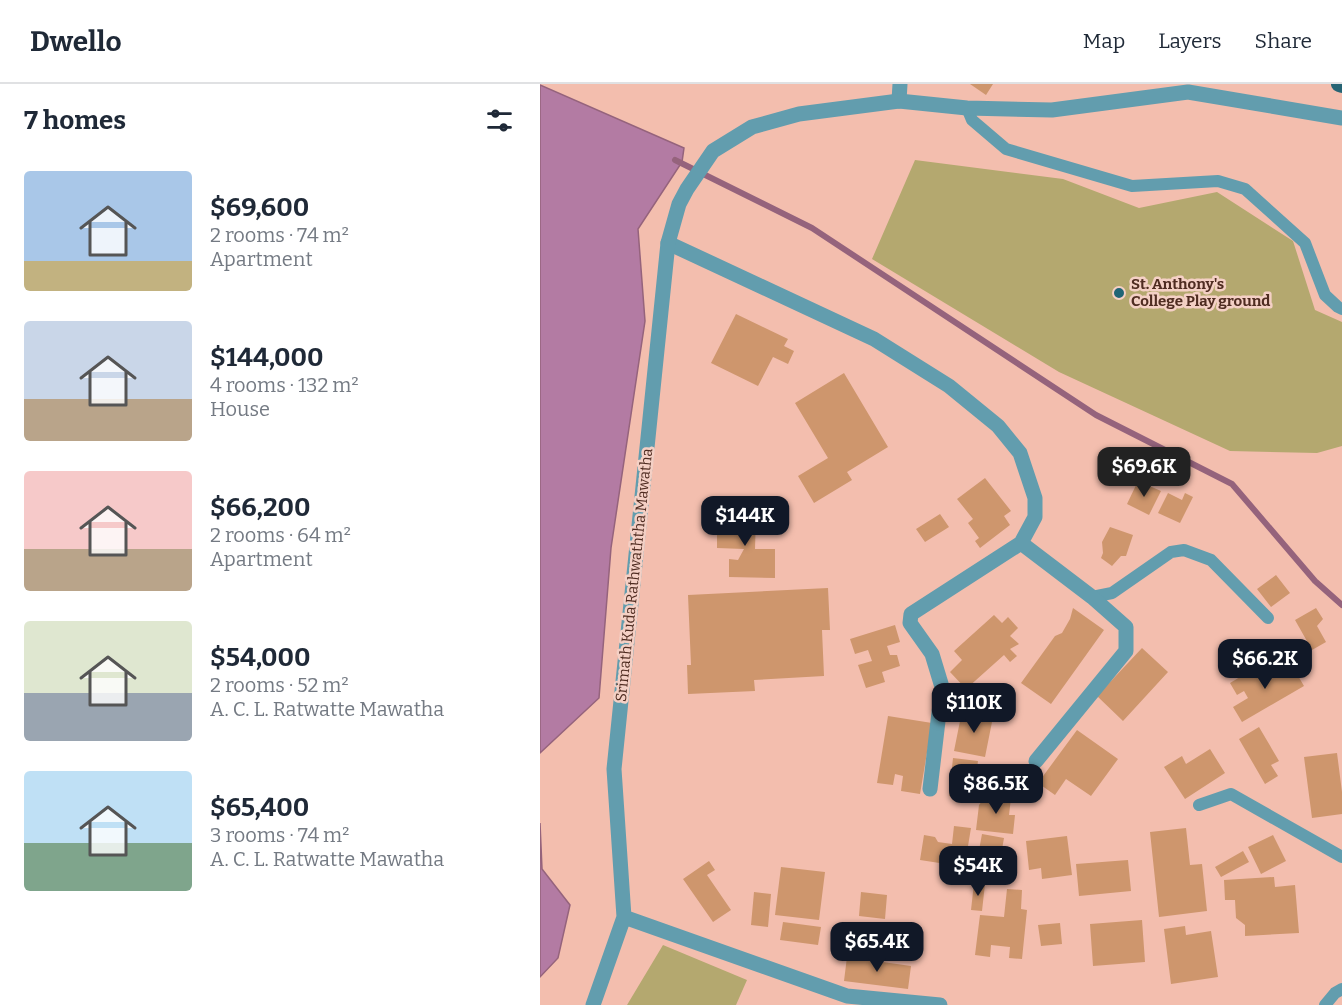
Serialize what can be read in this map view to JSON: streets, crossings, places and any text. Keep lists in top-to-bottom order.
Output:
{
  "streets": {
    "street": ["Srimath Kuda Rathwaththa Mawatha"]
  },
  "places": ["St. Anthony's College Play ground"],
  "page": {
    "header": "Dwello",
    "nav": ["Map", "Layers", "Share"],
    "heading": "7 homes",
    "list": [
      {
        "name": "$69,600",
        "note": "2 rooms · 74 m² · Apartment"
      },
      {
        "name": "$144,000",
        "note": "4 rooms · 132 m² · House"
      },
      {
        "name": "$66,200",
        "note": "2 rooms · 64 m² · Apartment"
      },
      {
        "name": "$54,000",
        "note": "2 rooms · 52 m² · A. C. L. Ratwatte Mawatha"
      },
      {
        "name": "$65,400",
        "note": "3 rooms · 74 m² · A. C. L. Ratwatte Mawatha"
      }
    ],
    "price": [
      "$69.6K",
      "$144K",
      "$66.2K",
      "$110K",
      "$86.5K",
      "$54K",
      "$65.4K"
    ]
  }
}
